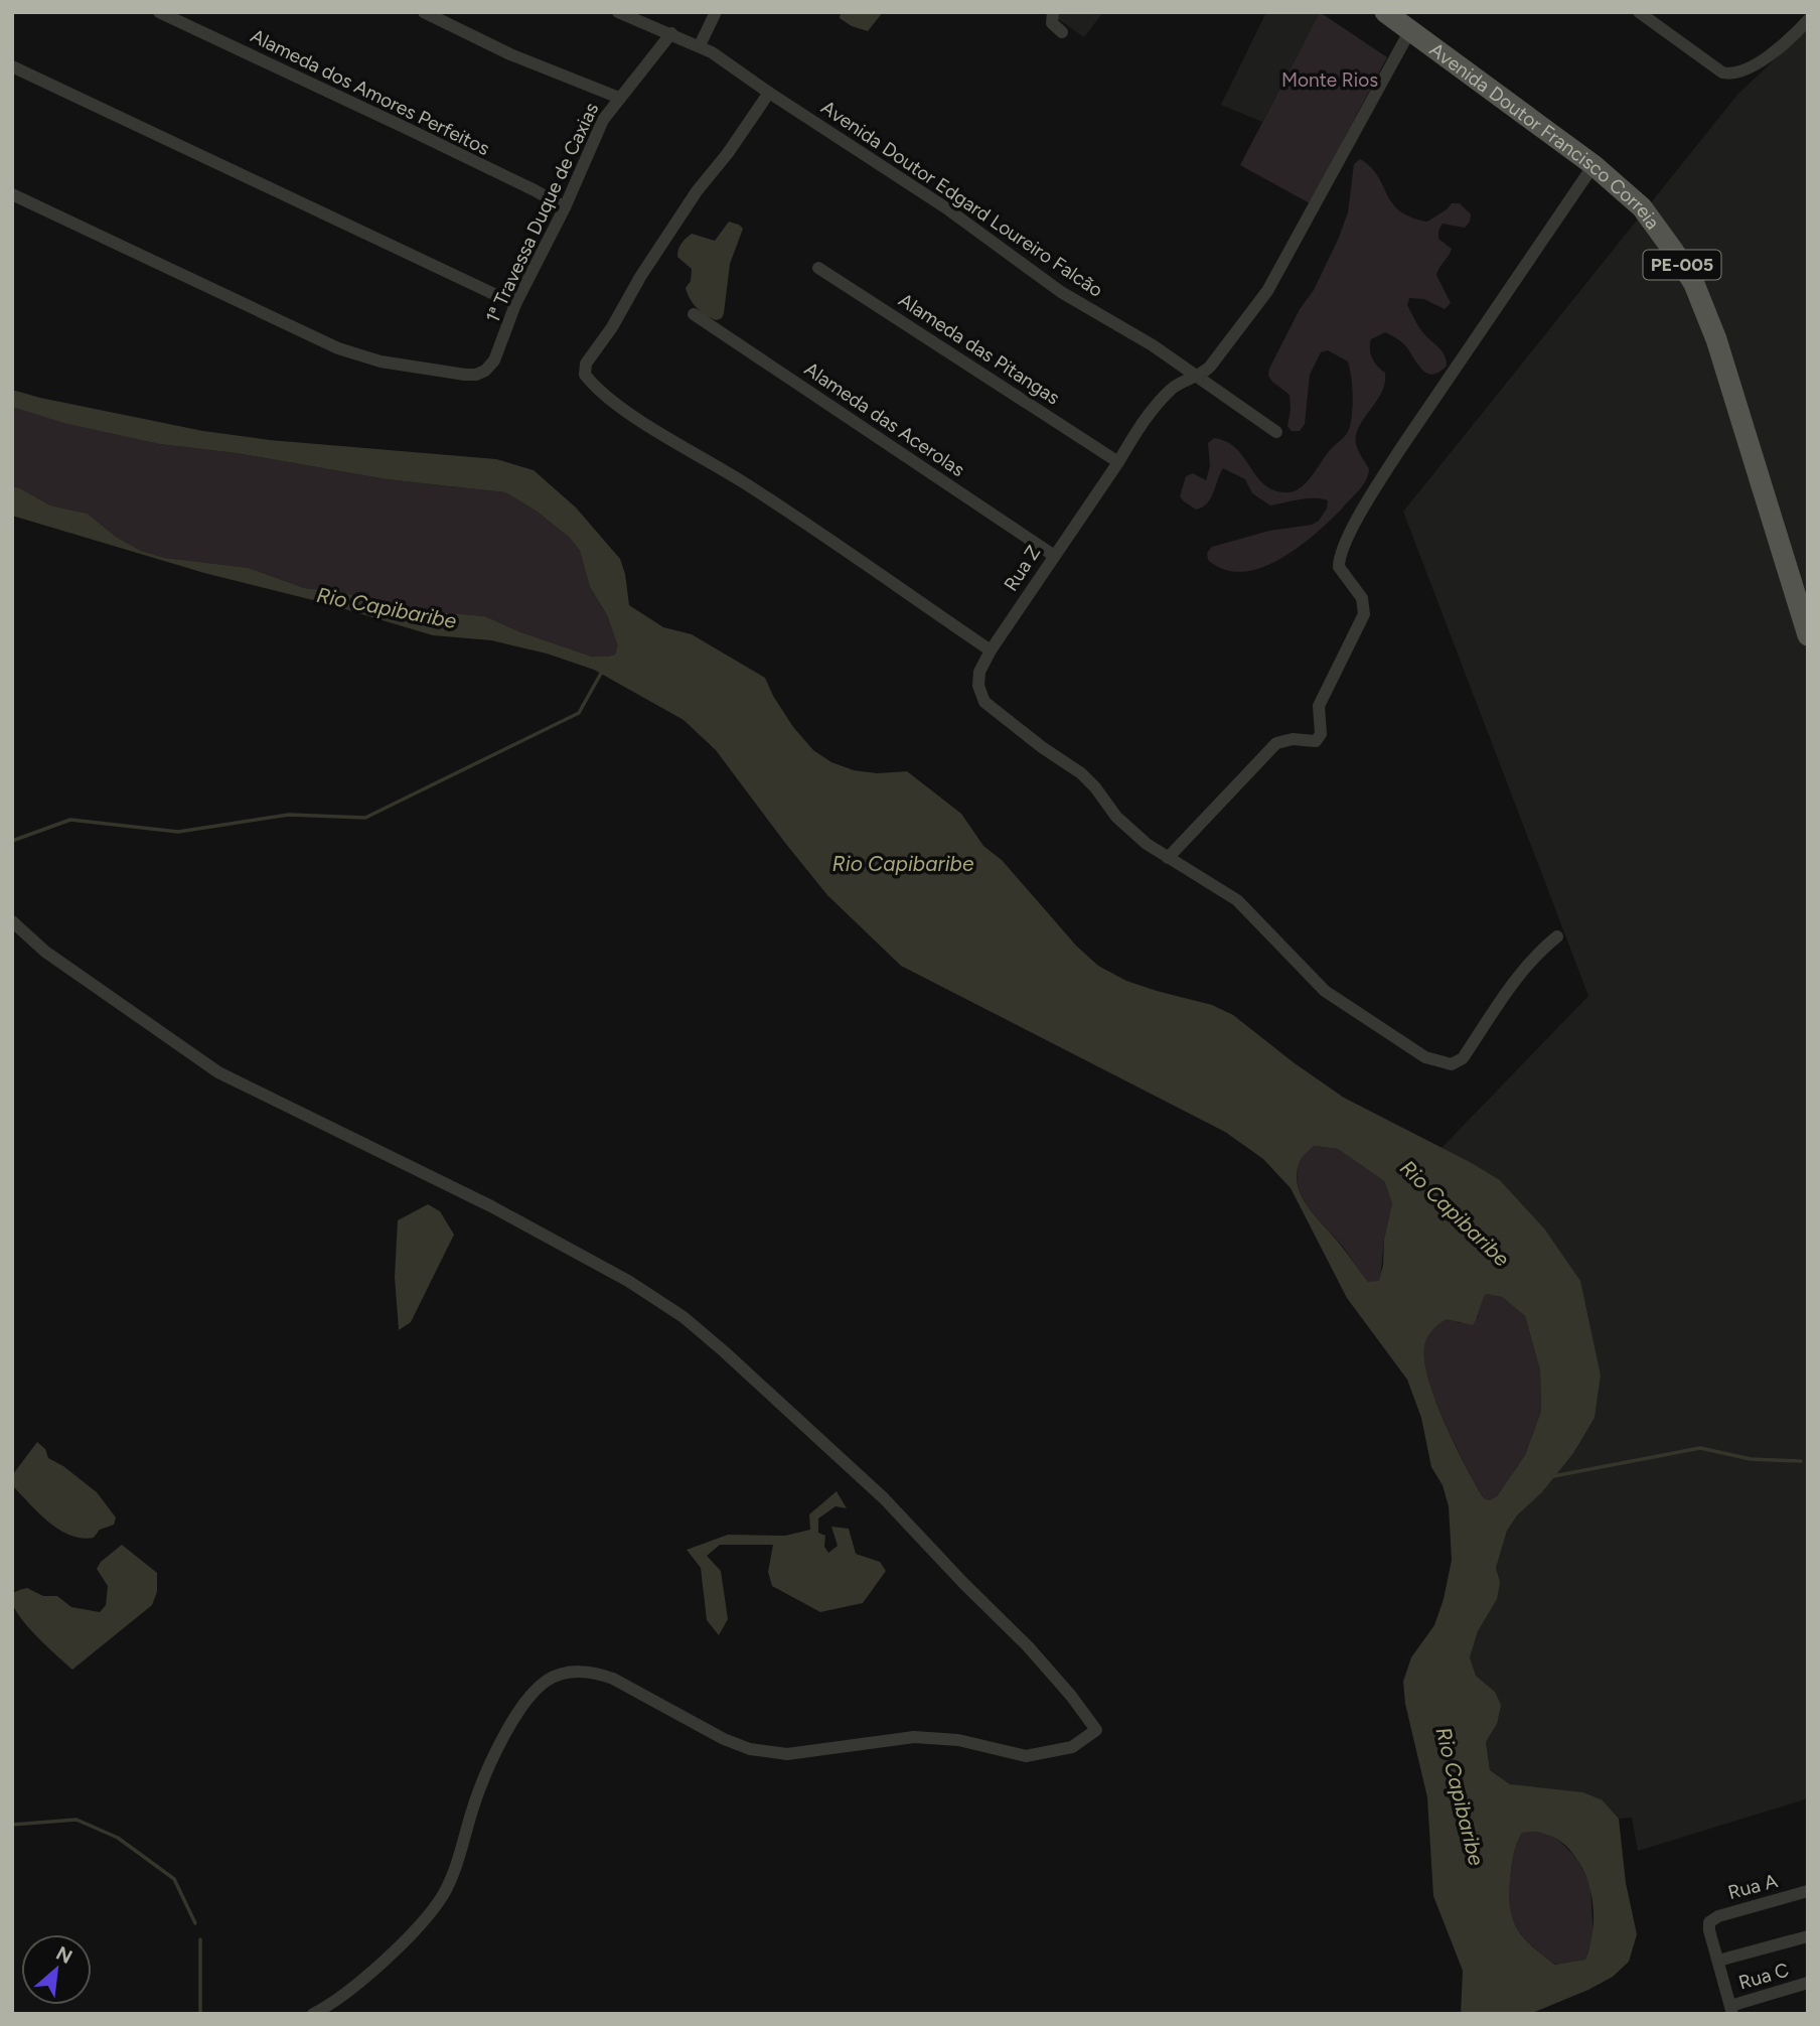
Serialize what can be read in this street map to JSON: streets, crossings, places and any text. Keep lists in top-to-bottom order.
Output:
{
  "streets": {
    "main road": ["Avenida Doutor Francisco Correia", "PE-005"],
    "street": [
      "Alameda dos Amores Perfeitos",
      "Avenida Doutor Edgard Loureiro Falcão",
      "1ª Travessa Duque de Caxias",
      "Alameda das Pitangas",
      "Alameda das Acerolas",
      "Rua Z",
      "Rua A",
      "Rua C"
    ]
  },
  "crossings": [
    ["Alameda dos Amores Perfeitos", "1ª Travessa Duque de Caxias"],
    ["Avenida Doutor Francisco Correia", "Rua Z"],
    ["Avenida Doutor Edgard Loureiro Falcão", "1ª Travessa Duque de Caxias"],
    ["Avenida Doutor Edgard Loureiro Falcão", "Rua Z"],
    ["Alameda das Pitangas", "Rua Z"],
    ["Alameda das Acerolas", "Rua Z"]
  ],
  "water": ["Rio Capibaribe"],
  "parks": ["Monte Rios"],
  "north": "top right"
}
